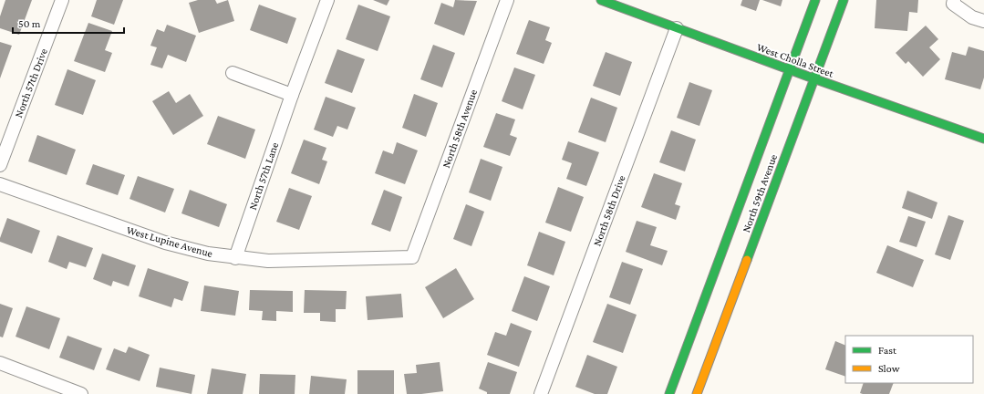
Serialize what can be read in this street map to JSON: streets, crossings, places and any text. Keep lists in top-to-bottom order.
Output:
{
  "streets": {
    "main road": ["West Cholla Street", "North 59th Avenue"],
    "street": [
      "North 57th Drive",
      "North 58th Avenue",
      "North 57th Lane",
      "North 58th Drive",
      "West Lupine Avenue"
    ]
  },
  "crossings": [
    ["West Cholla Street", "North 59th Avenue"],
    ["West Cholla Street", "North 58th Drive"],
    ["North 58th Avenue", "West Lupine Avenue"],
    ["North 57th Lane", "West Lupine Avenue"]
  ],
  "legend": ["Fast", "Slow"],
  "scale_bar": "50 m"
}
